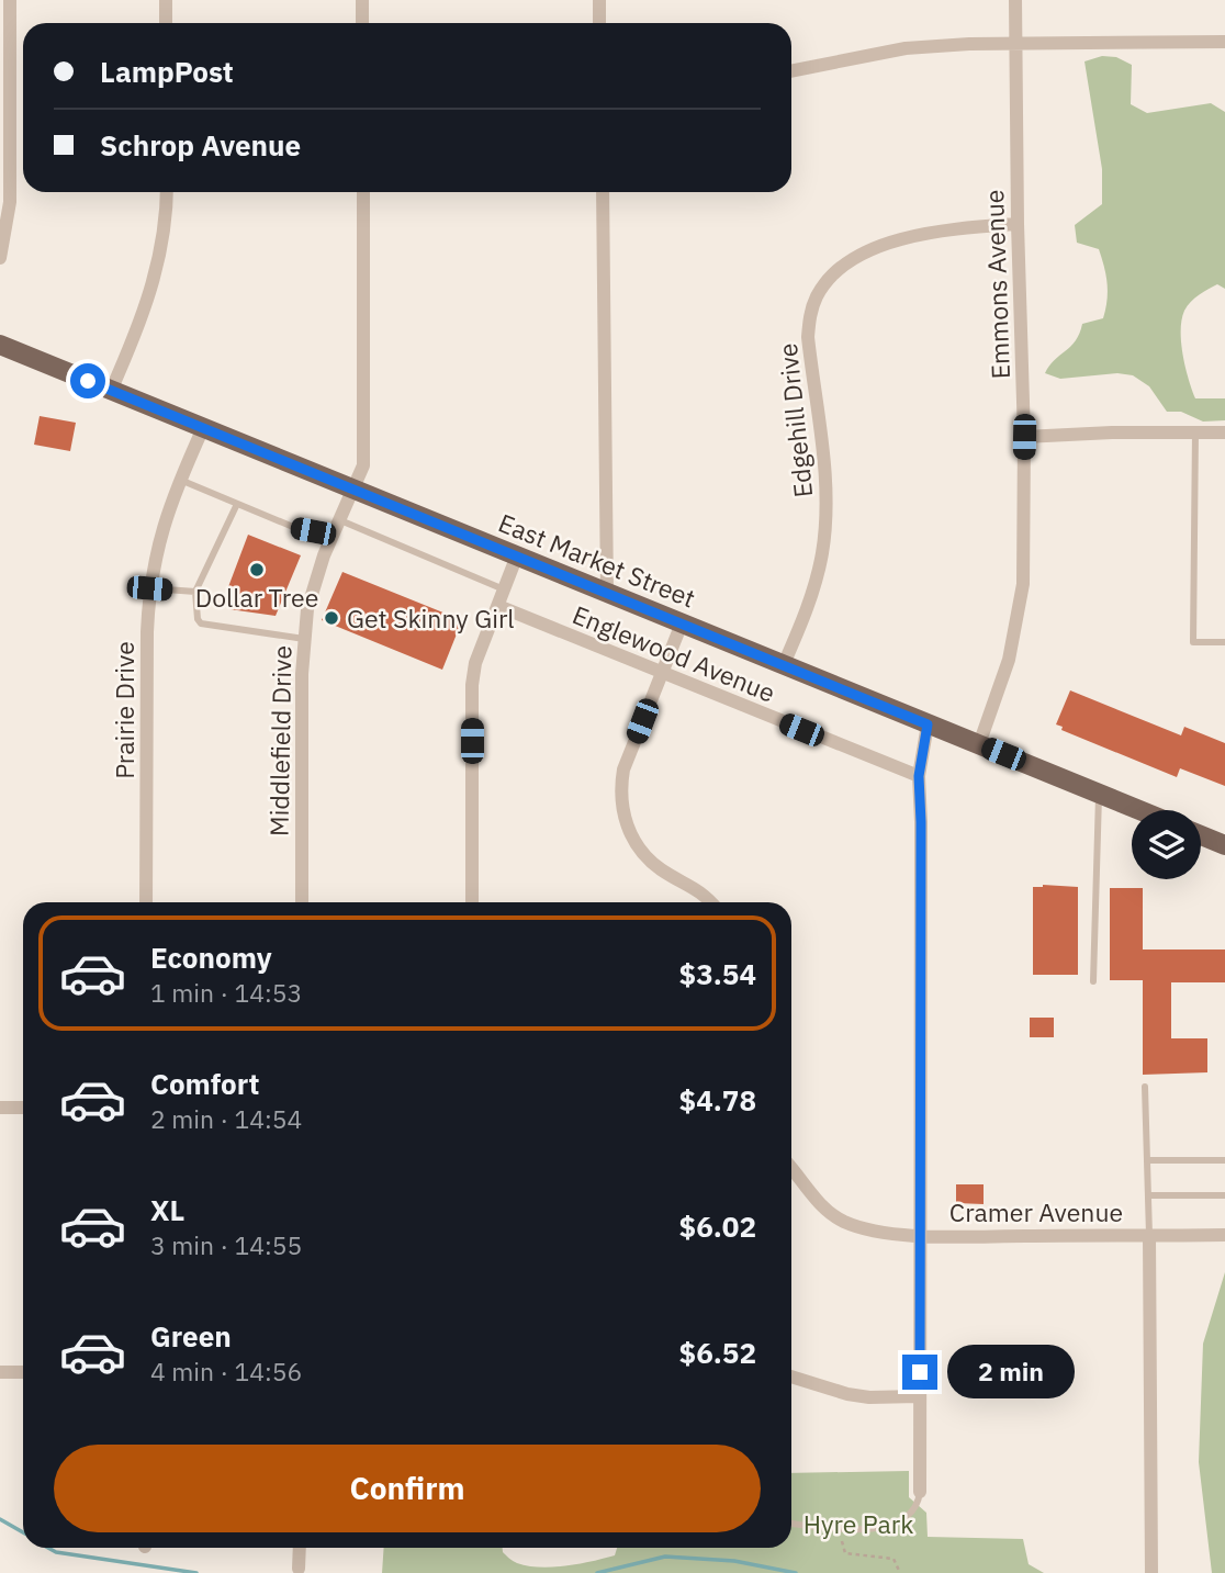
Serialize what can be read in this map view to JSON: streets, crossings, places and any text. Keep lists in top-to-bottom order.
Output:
{
  "streets": {
    "main road": ["East Market Street"],
    "street": [
      "Emmons Avenue",
      "Edgehill Drive",
      "Englewood Avenue",
      "Prairie Drive",
      "Middlefield Drive",
      "Cramer Avenue"
    ]
  },
  "crossings": [
    ["Emmons Avenue", "Edgehill Drive"],
    ["Emmons Avenue", "East Market Street"],
    ["Edgehill Drive", "East Market Street"],
    ["East Market Street", "Prairie Drive"],
    ["East Market Street", "Middlefield Drive"]
  ],
  "parks": ["Hyre Park"],
  "places": ["Dollar Tree", "Get Skinny Girl"],
  "page": {
    "banner": ["LampPost", "Schrop Avenue"],
    "list": [
      {
        "name": "Economy",
        "note": "1 min · 14:53",
        "value": "$3.54"
      },
      {
        "name": "Comfort",
        "note": "2 min · 14:54",
        "value": "$4.78"
      },
      {
        "name": "XL",
        "note": "3 min · 14:55",
        "value": "$6.02"
      },
      {
        "name": "Green",
        "note": "4 min · 14:56",
        "value": "$6.52"
      }
    ],
    "bubble": "2 min",
    "buttons": "Confirm"
  }
}
